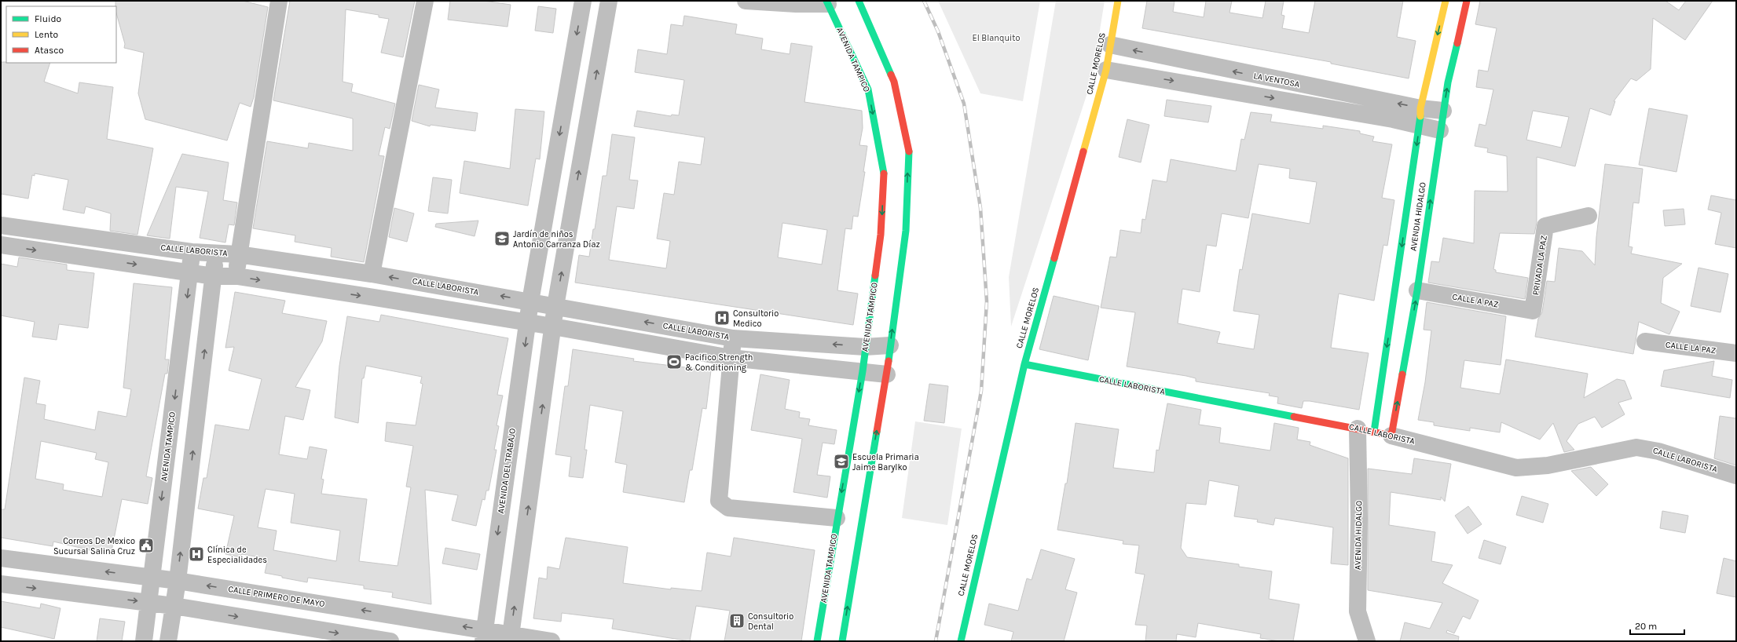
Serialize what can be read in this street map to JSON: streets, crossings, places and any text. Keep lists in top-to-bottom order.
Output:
{
  "streets": {
    "street": [
      "AVENIDA TAMPICO",
      "CALLE MORELOS",
      "LA VENTOSA",
      "AVENDIA HIDALGO",
      "CALLE LABORISTA",
      "PRIVADA LA PAZ",
      "CALLE A PAZ",
      "CALLE LA PAZ",
      "AVENIDA DEL TRABAJO",
      "AVENIDA HIDALGO",
      "CALLE PRIMERO DE MAYO"
    ]
  },
  "crossings": [
    ["AVENIDA TAMPICO", "CALLE LABORISTA"],
    ["AVENIDA TAMPICO", "CALLE PRIMERO DE MAYO"],
    ["CALLE MORELOS", "LA VENTOSA"],
    ["CALLE MORELOS", "CALLE LABORISTA"],
    ["LA VENTOSA", "AVENDIA HIDALGO"],
    ["AVENDIA HIDALGO", "CALLE LABORISTA"],
    ["AVENDIA HIDALGO", "CALLE A PAZ"],
    ["AVENDIA HIDALGO", "AVENIDA HIDALGO"],
    ["CALLE LABORISTA", "AVENIDA DEL TRABAJO"],
    ["CALLE LABORISTA", "AVENIDA HIDALGO"],
    ["PRIVADA LA PAZ", "CALLE A PAZ"],
    ["AVENIDA DEL TRABAJO", "CALLE PRIMERO DE MAYO"]
  ],
  "parks": ["El Blanquito"],
  "places": {
    "school or university": ["Jardín de niños Antonio Carranza Díaz", "Escuela Primaria Jaime Barylko"],
    "hospital": ["Consultorio Medico", "Clínica de Especialidades"],
    "sports": ["Pacifico Strength & Conditioning"],
    "public building": ["Correos De Mexico Sucursal Salina Cruz"],
    "building": ["Consultorio Dental"]
  },
  "legend": ["Fluido", "Lento", "Atasco"],
  "scale_bar": "20 m"
}
